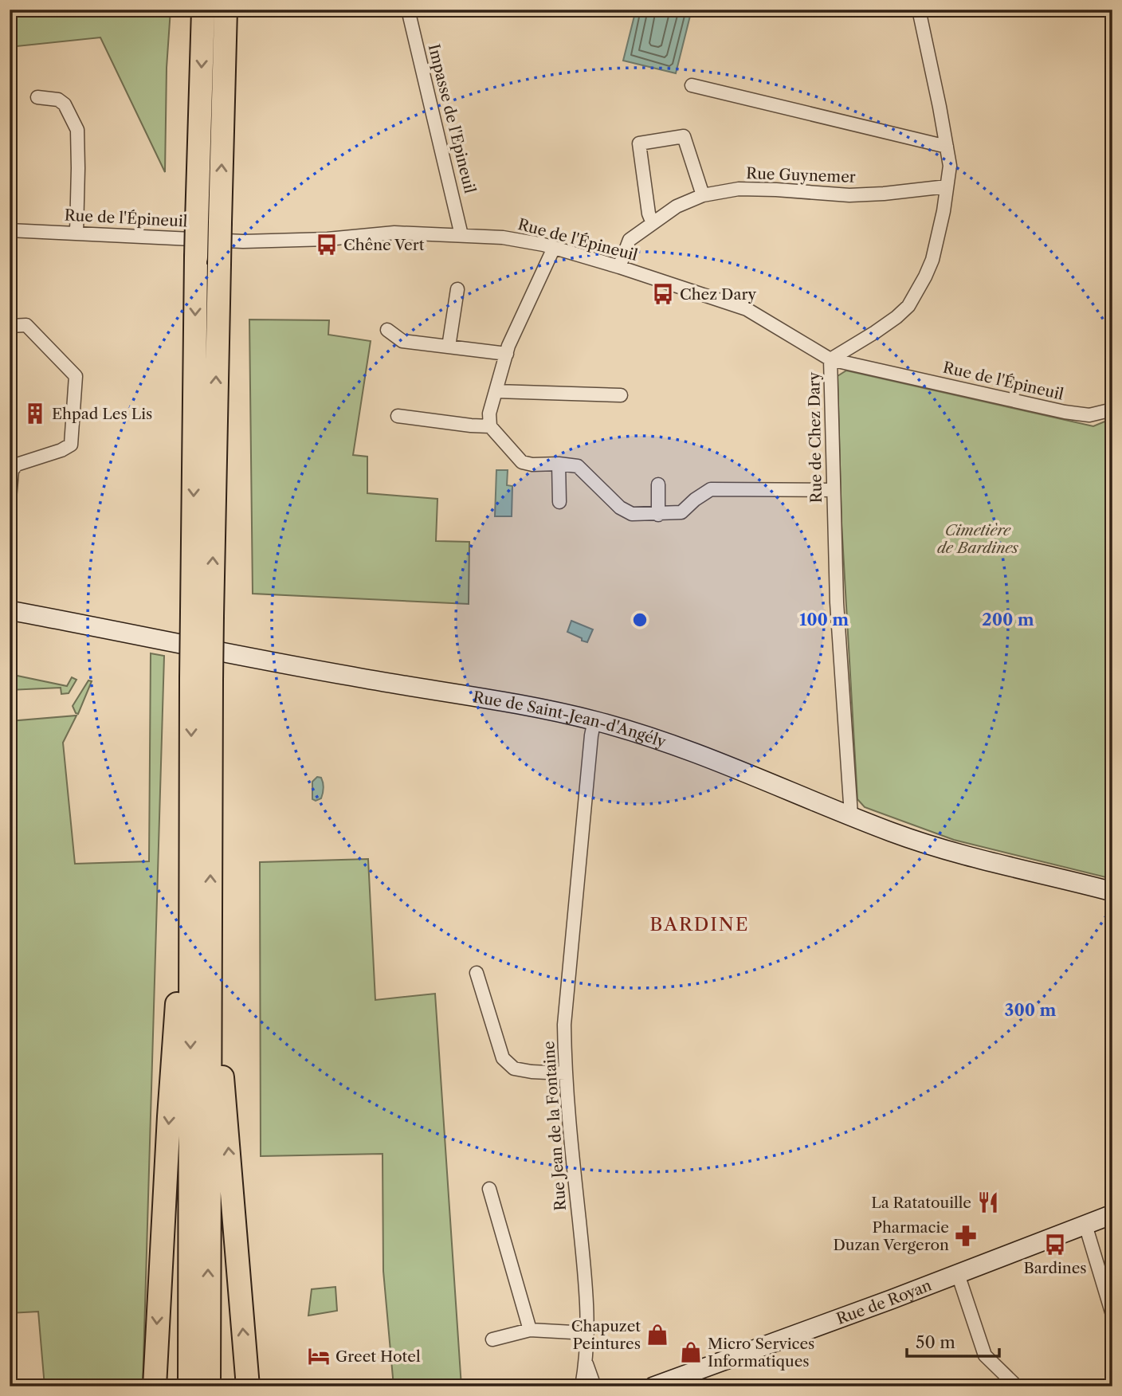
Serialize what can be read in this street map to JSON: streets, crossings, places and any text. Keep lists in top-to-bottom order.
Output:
{
  "streets": {
    "main road": ["Rue de Saint-Jean-d'Angély", "Rue de Royan"],
    "street": [
      "Impasse de l'Epineuil",
      "Rue Guynemer",
      "Rue de l'Épineuil",
      "Rue de Chez Dary",
      "Rue Jean de la Fontaine"
    ]
  },
  "crossings": [
    ["Impasse de l'Epineuil", "Rue de l'Épineuil"],
    ["Rue Guynemer", "Rue de l'Épineuil"],
    ["Rue Guynemer", "Rue de Chez Dary"],
    ["Rue de l'Épineuil", "Rue de Chez Dary"],
    ["Rue de Chez Dary", "Rue de Saint-Jean-d'Angély"],
    ["Rue de Saint-Jean-d'Angély", "Rue Jean de la Fontaine"]
  ],
  "districts": ["BARDINE"],
  "parks": ["Cimetière de Bardines"],
  "places": {
    "bus stop": ["Chêne Vert", "Chez Dary", "Bardines"],
    "building": ["Ehpad Les Lis"],
    "restaurant": ["La Ratatouille"],
    "pharmacy": ["Pharmacie Duzan Vergeron"],
    "shop": ["Chapuzet Peintures", "Micro Services Informatiques"],
    "hotel": ["Greet Hotel"]
  },
  "scale_bar": "50 m",
  "rings": ["100 m", "200 m", "300 m"]
}
